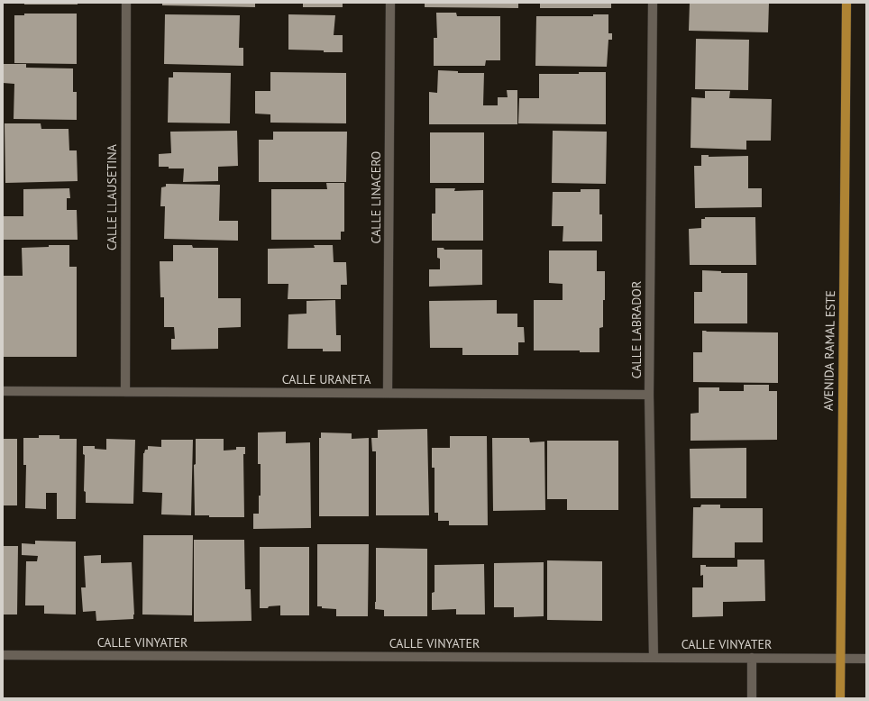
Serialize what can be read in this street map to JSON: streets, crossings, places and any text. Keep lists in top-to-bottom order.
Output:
{
  "streets": {
    "main road": ["AVENIDA RAMAL ESTE"],
    "street": [
      "CALLE LLAUSETINA",
      "CALLE LINACERO",
      "CALLE LABRADOR",
      "CALLE URANETA",
      "CALLE VINYATER"
    ]
  },
  "crossings": [
    ["CALLE LLAUSETINA", "CALLE URANETA"],
    ["CALLE LINACERO", "CALLE URANETA"],
    ["CALLE LABRADOR", "CALLE URANETA"],
    ["CALLE LABRADOR", "CALLE VINYATER"],
    ["AVENIDA RAMAL ESTE", "CALLE VINYATER"]
  ]
}
